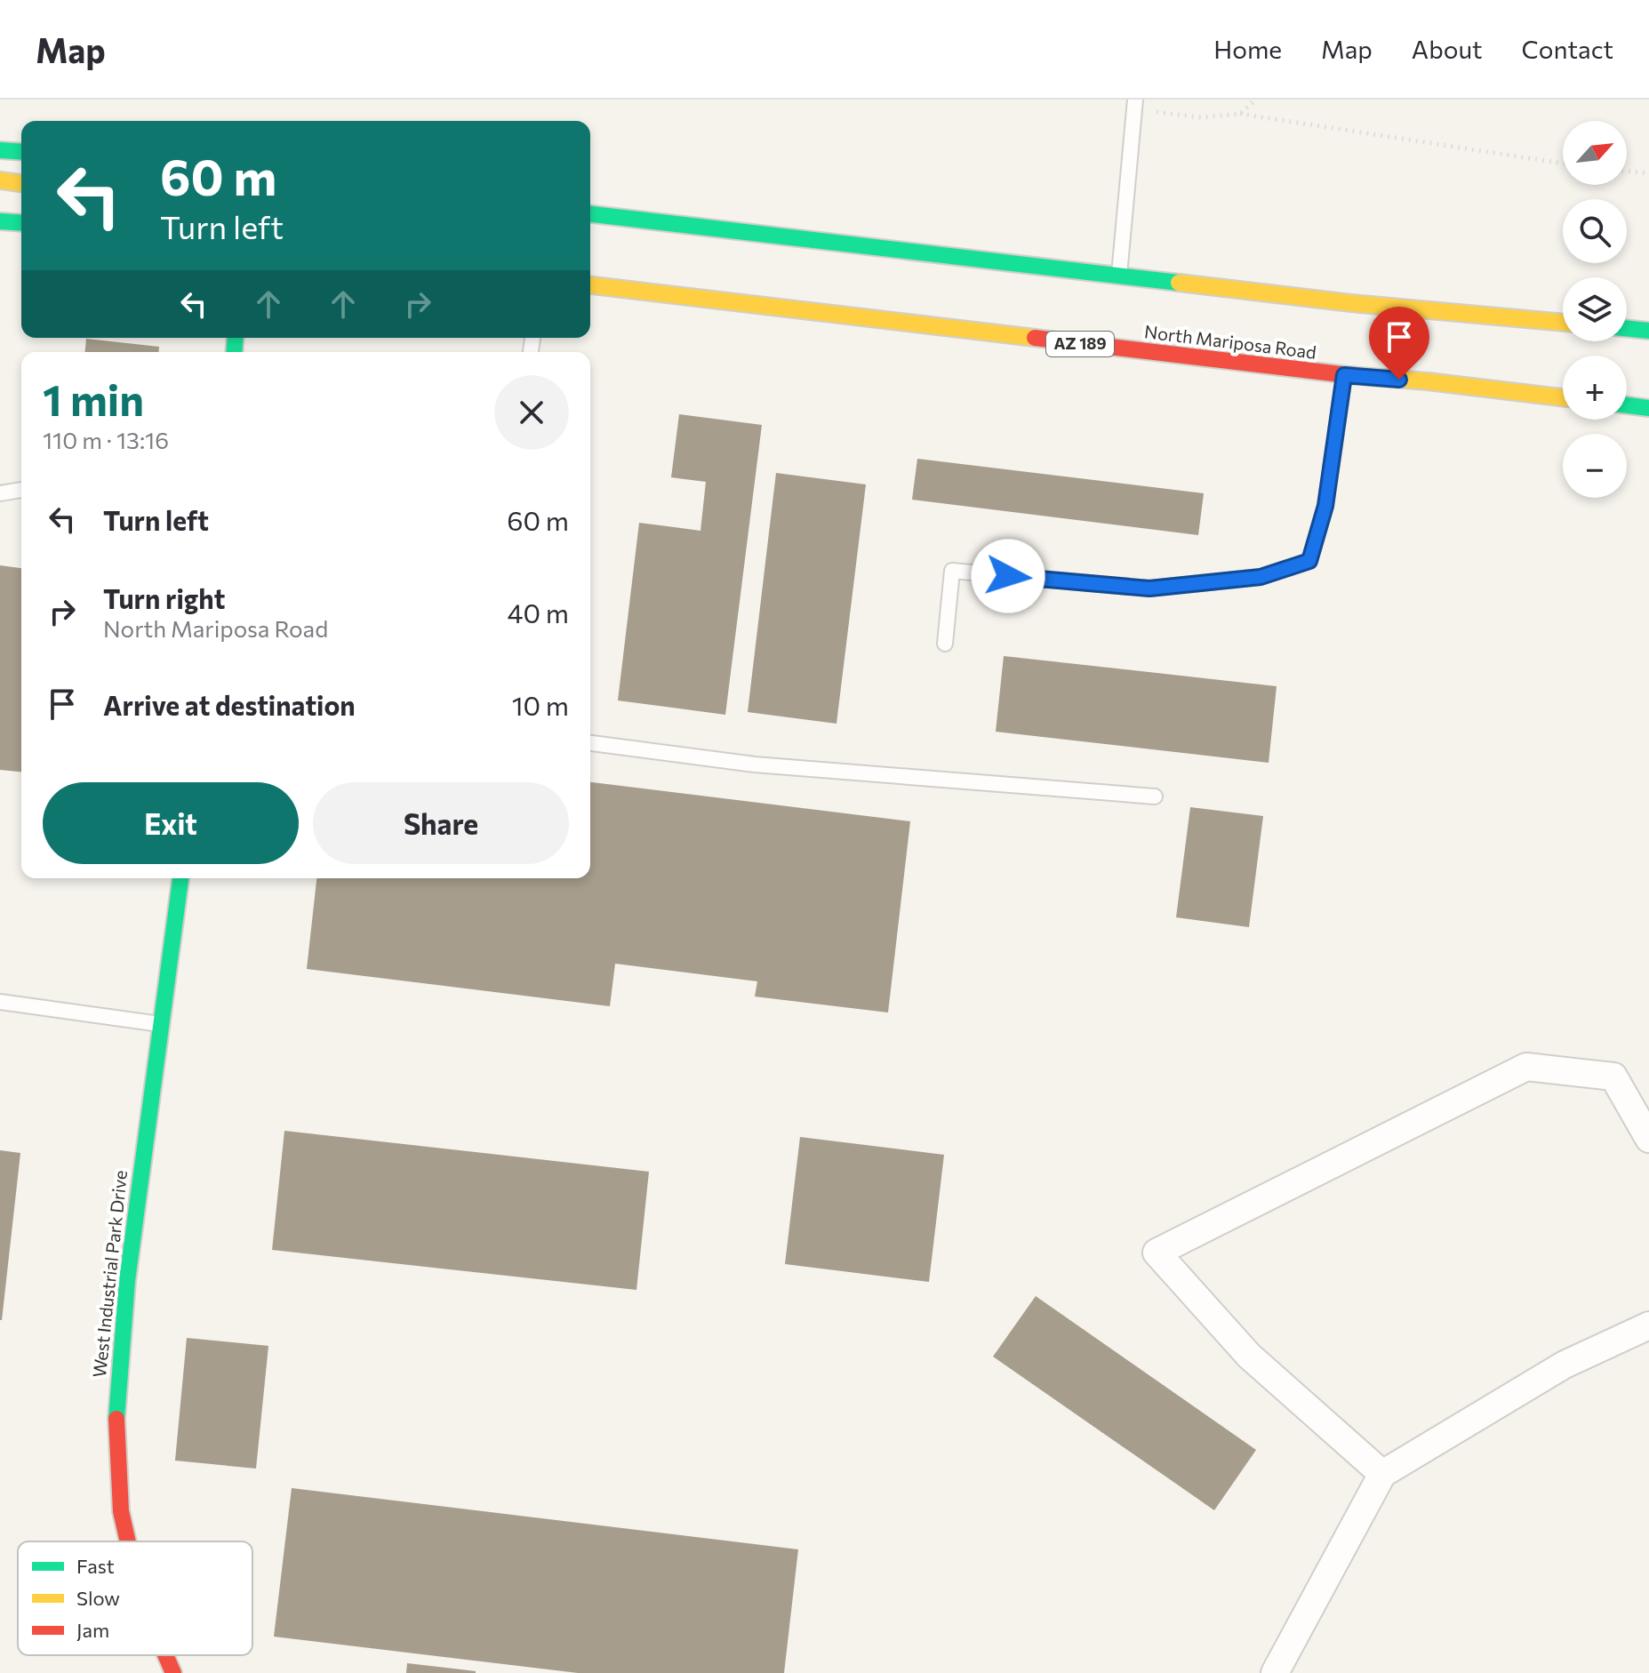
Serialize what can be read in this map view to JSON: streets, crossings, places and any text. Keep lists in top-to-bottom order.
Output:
{
  "streets": {
    "main road": ["North Mariposa Road", "AZ 189", "West Industrial Park Drive"]
  },
  "legend": ["Fast", "Slow", "Jam"],
  "north": "top right",
  "page": {
    "header": "Map",
    "nav": [
      "Home",
      "Map",
      "About",
      "Contact"
    ],
    "map_buttons": ["+", "−"],
    "turn": ["60 m", "Turn left"],
    "heading": ["1 min", "110 m · 13:16"],
    "list": [
      {
        "name": "Turn left",
        "value": "60 m"
      },
      {
        "name": "Turn right",
        "note": "North Mariposa Road",
        "value": "40 m"
      },
      {
        "name": "Arrive at destination",
        "value": "10 m"
      }
    ],
    "buttons": ["Exit", "Share"]
  }
}
